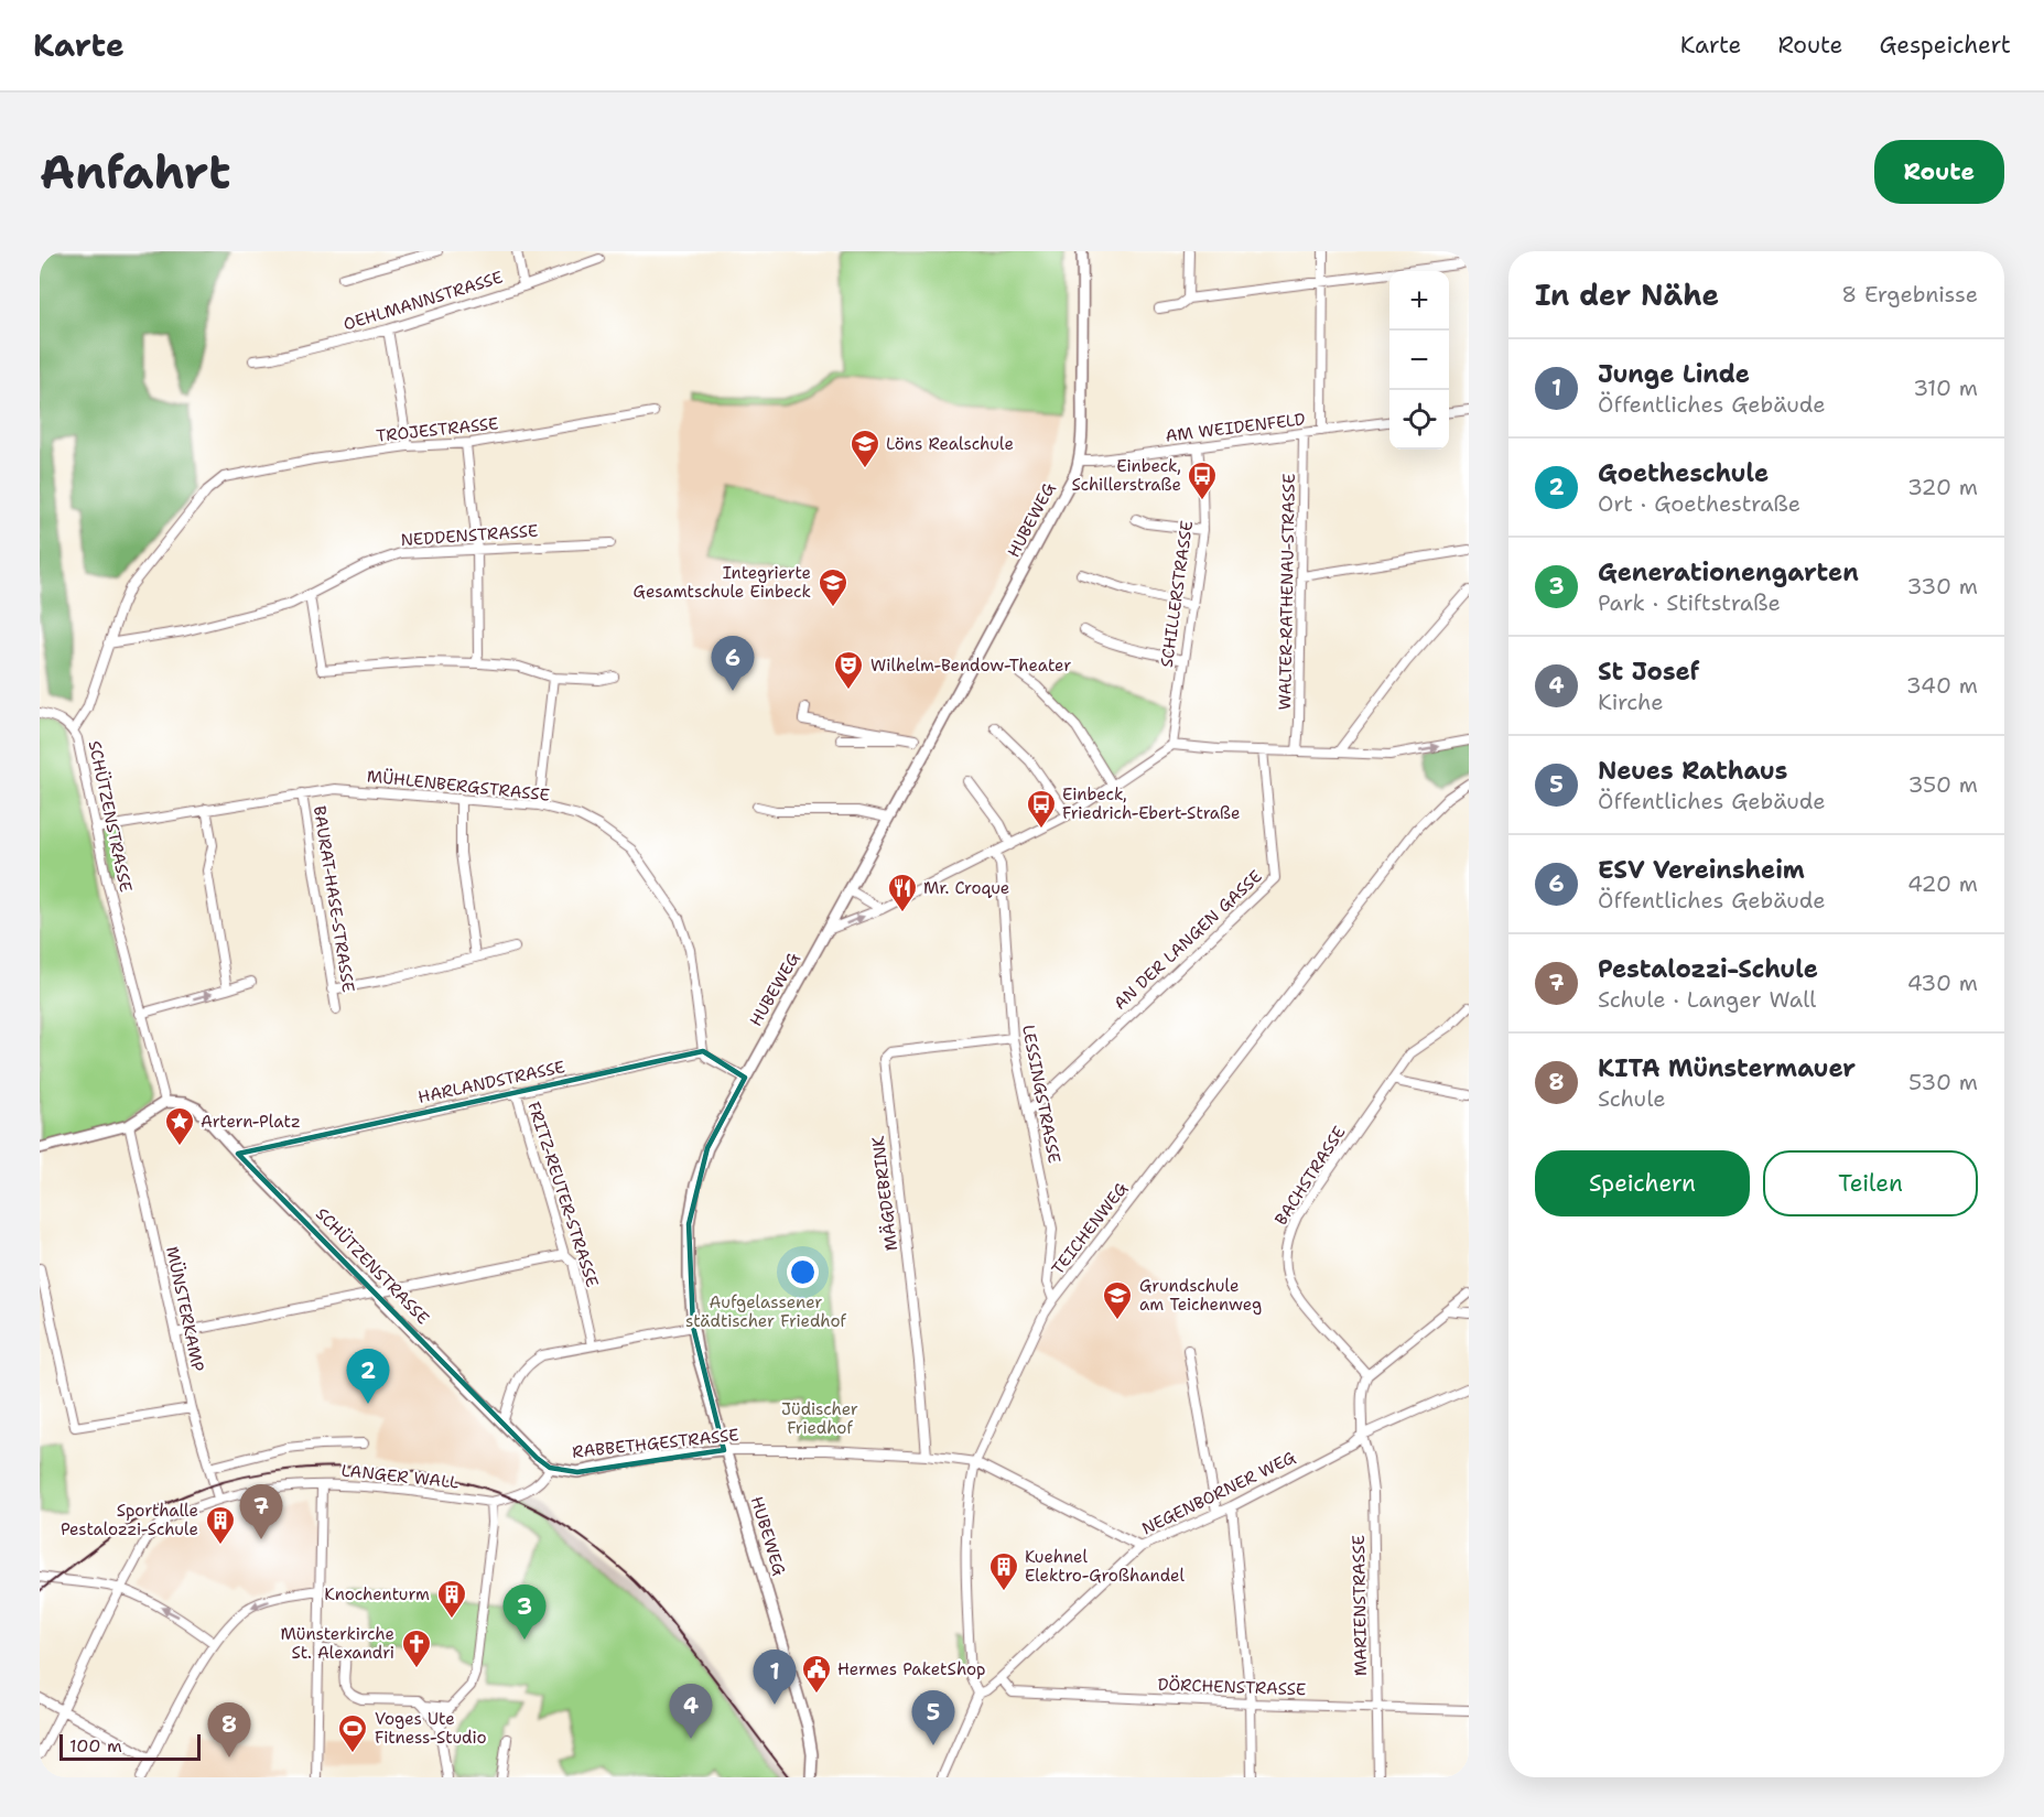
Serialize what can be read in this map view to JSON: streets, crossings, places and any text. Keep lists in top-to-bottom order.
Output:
{
  "streets": {
    "street": [
      "OEHLMANNSTRASSE",
      "AM WEIDENFELD",
      "TROJESTRASSE",
      "HUBEWEG",
      "NEDDENSTRASSE",
      "WALTER-RATHENAU-STRASSE",
      "SCHILLERSTRASSE",
      "MÜHLENBERGSTRASSE",
      "SCHÜTZENSTRASSE",
      "BAURAT-HASE-STRASSE",
      "AN DER LANGEN GASSE",
      "HARLANDSTRASSE",
      "LESSINGSTRASSE",
      "BACHSTRASSE",
      "MÄGDEBRINK",
      "FRITZ-REUTER-STRASSE",
      "TEICHENWEG",
      "MÜNSTERKAMP",
      "RABBETHGESTRASSE",
      "LANGER WALL",
      "NEGENBORNER WEG",
      "MARIENSTRASSE",
      "DÖRCHENSTRASSE"
    ]
  },
  "crossings": [
    ["AM WEIDENFELD", "HUBEWEG"],
    ["AM WEIDENFELD", "WALTER-RATHENAU-STRASSE"],
    ["AM WEIDENFELD", "SCHILLERSTRASSE"],
    ["TROJESTRASSE", "SCHÜTZENSTRASSE"],
    ["HUBEWEG", "RABBETHGESTRASSE"],
    ["NEDDENSTRASSE", "SCHÜTZENSTRASSE"],
    ["MÜHLENBERGSTRASSE", "SCHÜTZENSTRASSE"],
    ["MÜHLENBERGSTRASSE", "BAURAT-HASE-STRASSE"],
    ["MÜHLENBERGSTRASSE", "HARLANDSTRASSE"],
    ["SCHÜTZENSTRASSE", "HARLANDSTRASSE"],
    ["SCHÜTZENSTRASSE", "RABBETHGESTRASSE"],
    ["SCHÜTZENSTRASSE", "LANGER WALL"],
    ["AN DER LANGEN GASSE", "LESSINGSTRASSE"],
    ["HARLANDSTRASSE", "FRITZ-REUTER-STRASSE"],
    ["LESSINGSTRASSE", "MÄGDEBRINK"],
    ["LESSINGSTRASSE", "TEICHENWEG"],
    ["MÄGDEBRINK", "RABBETHGESTRASSE"],
    ["TEICHENWEG", "RABBETHGESTRASSE"],
    ["TEICHENWEG", "NEGENBORNER WEG"],
    ["MÜNSTERKAMP", "LANGER WALL"],
    ["RABBETHGESTRASSE", "LANGER WALL"],
    ["RABBETHGESTRASSE", "NEGENBORNER WEG"],
    ["NEGENBORNER WEG", "MARIENSTRASSE"],
    ["NEGENBORNER WEG", "DÖRCHENSTRASSE"],
    ["MARIENSTRASSE", "DÖRCHENSTRASSE"]
  ],
  "parks": ["Aufgelassener städtischer Friedhof", "Jüdischer Friedhof"],
  "places": {
    "school or university": ["Löns Realschule", "Integrierte Gesamtschule Einbeck", "Grundschule am Teichenweg"],
    "bus stop": ["Einbeck, Schillerstraße", "Einbeck, Friedrich-Ebert-Straße"],
    "theatre": ["Wilhelm-Bendow-Theater"],
    "restaurant": ["Mr. Croque"],
    "place": ["Artern-Platz"],
    "building": ["Sporthalle Pestalozzi-Schule", "Kuehnel Elektro-Großhandel", "Knochenturm"],
    "church": ["Münsterkirche St. Alexandri"],
    "public building": ["Hermes PaketShop"],
    "sports": ["Voges Ute Fitness-Studio"]
  },
  "scale_bar": "100 m",
  "page": {
    "header": "Karte",
    "nav": ["Karte", "Route", "Gespeichert"],
    "buttons": [
      "Route",
      ["Speichern", "Teilen"]
    ],
    "title": "Anfahrt",
    "heading": ["In der Nähe", "8 Ergebnisse"],
    "map_buttons": ["+", "−"],
    "list": [
      {
        "mark": "1",
        "name": "Junge Linde",
        "note": "Öffentliches Gebäude",
        "value": "310 m"
      },
      {
        "mark": "2",
        "name": "Goetheschule",
        "note": "Ort · Goethestraße",
        "value": "320 m"
      },
      {
        "mark": "3",
        "name": "Generationengarten",
        "note": "Park · Stiftstraße",
        "value": "330 m"
      },
      {
        "mark": "4",
        "name": "St Josef",
        "note": "Kirche",
        "value": "340 m"
      },
      {
        "mark": "5",
        "name": "Neues Rathaus",
        "note": "Öffentliches Gebäude",
        "value": "350 m"
      },
      {
        "mark": "6",
        "name": "ESV Vereinsheim",
        "note": "Öffentliches Gebäude",
        "value": "420 m"
      },
      {
        "mark": "7",
        "name": "Pestalozzi-Schule",
        "note": "Schule · Langer Wall",
        "value": "430 m"
      },
      {
        "mark": "8",
        "name": "KITA Münstermauer",
        "note": "Schule",
        "value": "530 m"
      }
    ],
    "pins": [
      "6",
      "2",
      "7",
      "3",
      "1",
      "4",
      "5",
      "8"
    ],
    "scale": "100 m"
  }
}
